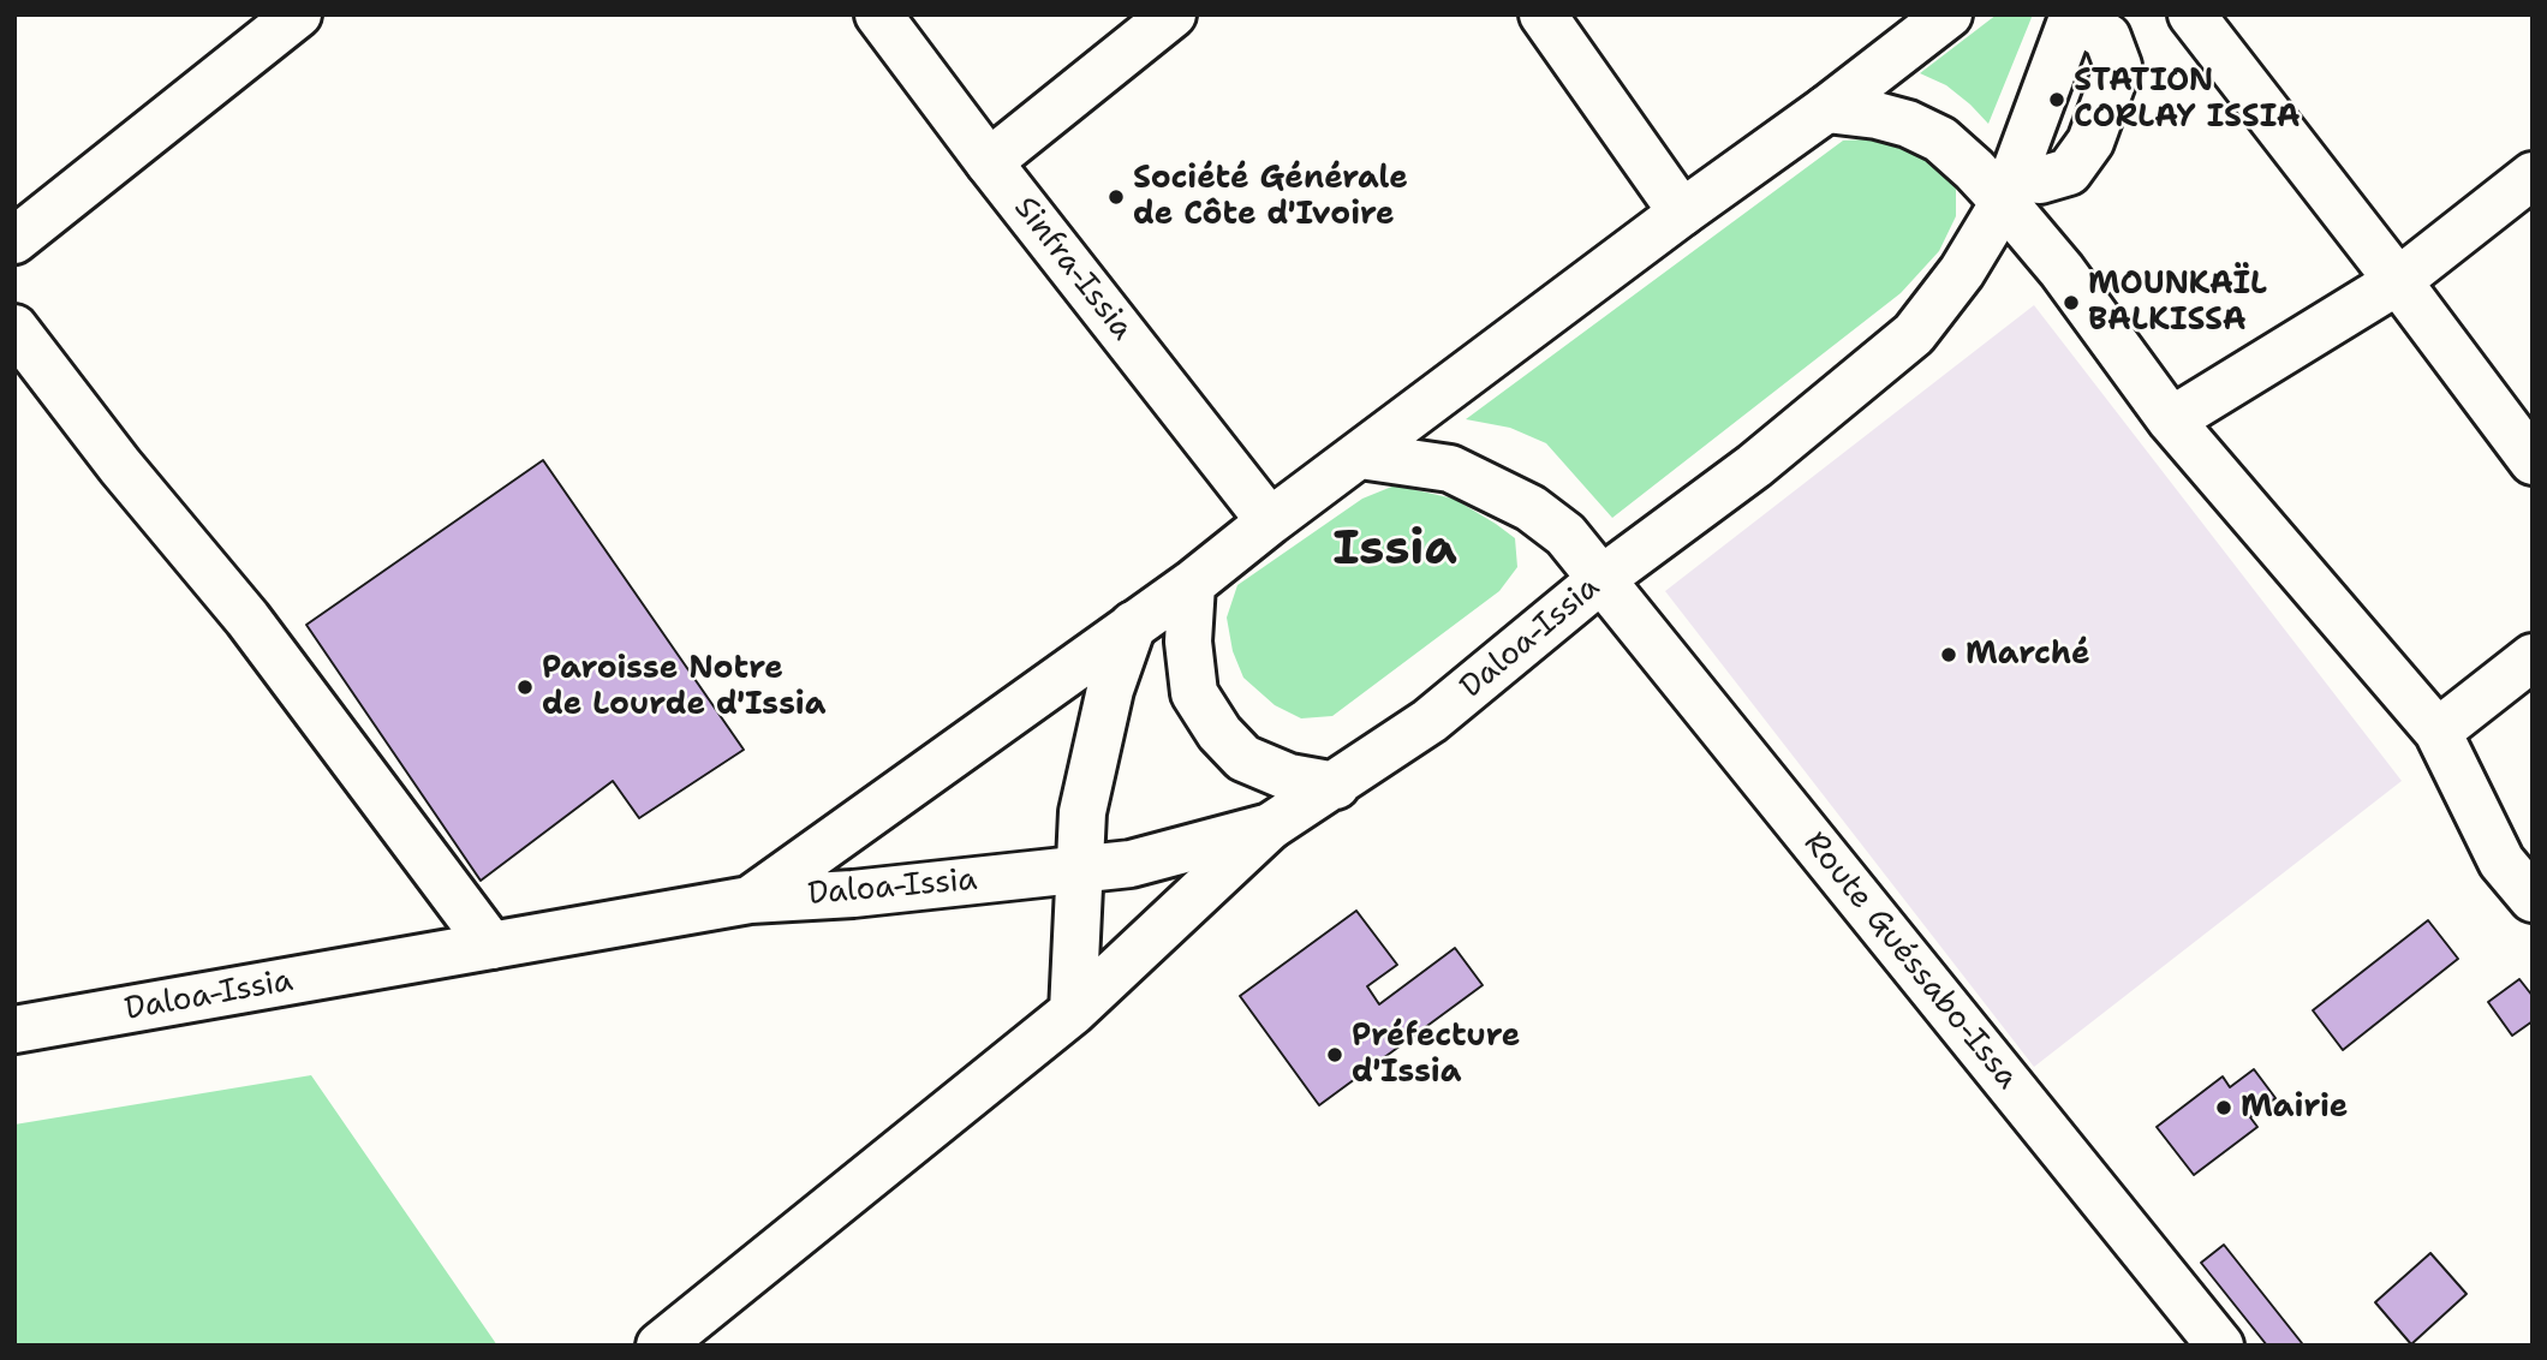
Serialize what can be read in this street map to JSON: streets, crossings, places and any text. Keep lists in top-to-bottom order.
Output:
{
  "streets": {
    "main road": ["Sinfra-Issia", "Daloa-Issia", "Route Guéssabo-Issa"]
  },
  "crossings": [
    ["Sinfra-Issia", "Daloa-Issia"],
    ["Daloa-Issia", "Route Guéssabo-Issa"]
  ],
  "districts": ["Issia"],
  "places": [
    "STATION CORLAY ISSIA",
    "Société Générale de Côte d'Ivoire",
    "MOUNKAÏL BALKISSA",
    "Marché",
    "Paroisse Notre de Lourde d'Issia",
    "Préfecture d'Issia",
    "Mairie"
  ]
}
